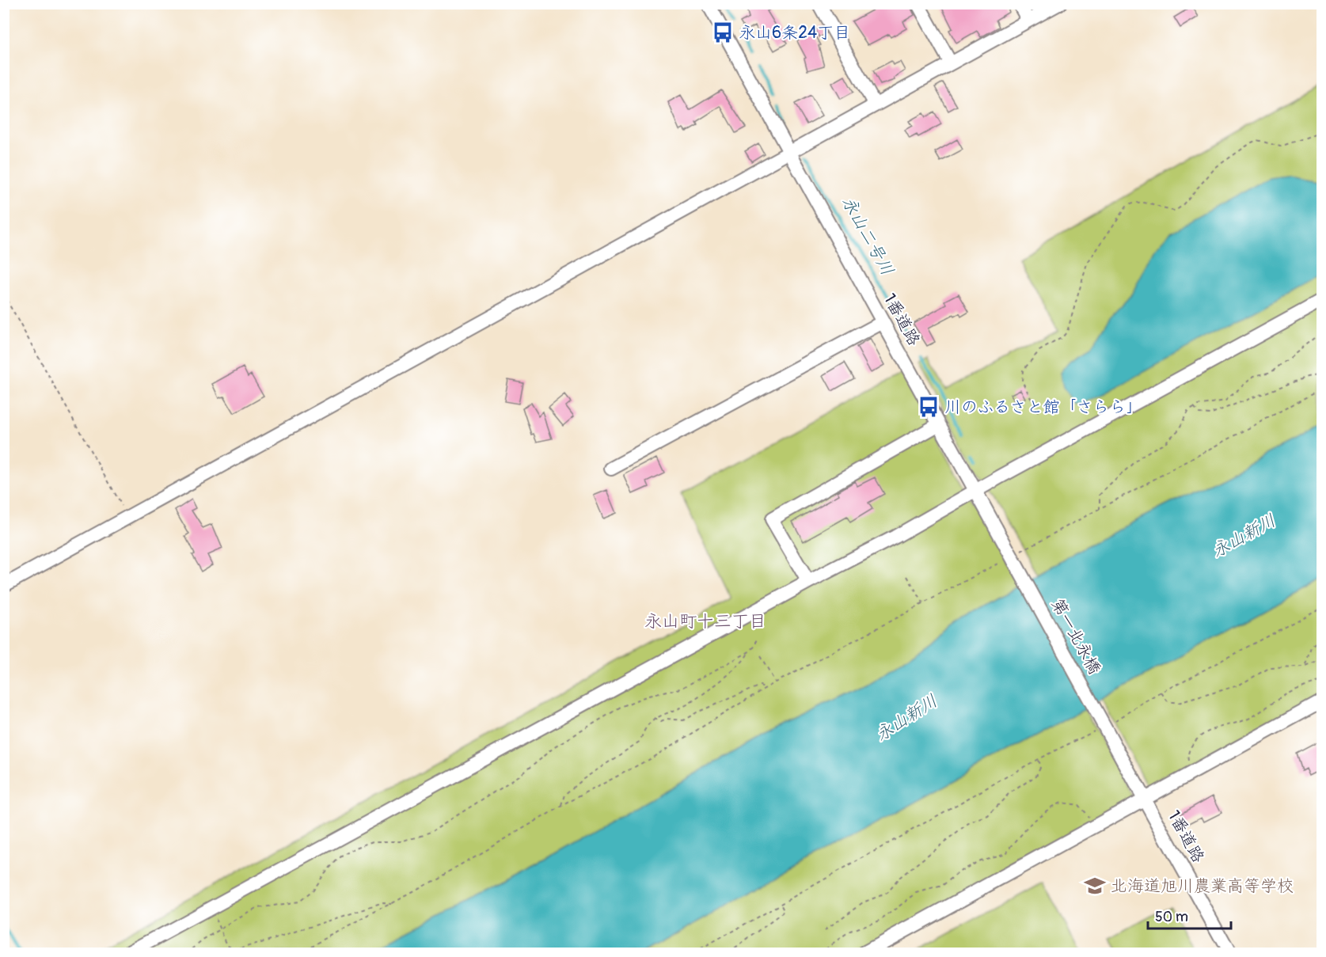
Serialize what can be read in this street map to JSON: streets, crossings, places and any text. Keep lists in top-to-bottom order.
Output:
{
  "streets": {
    "street": ["1番道路", "第一北永橋"]
  },
  "crossings": [
    ["1番道路", "第一北永橋"]
  ],
  "districts": ["永山町十三丁目"],
  "water": ["永山二号川", "永山新川"],
  "places": {
    "bus stop": ["永山6条24丁目", "川のふるさと館「さらら」"],
    "school or university": ["北海道旭川農業高等学校"]
  },
  "scale_bar": "50 m"
}
